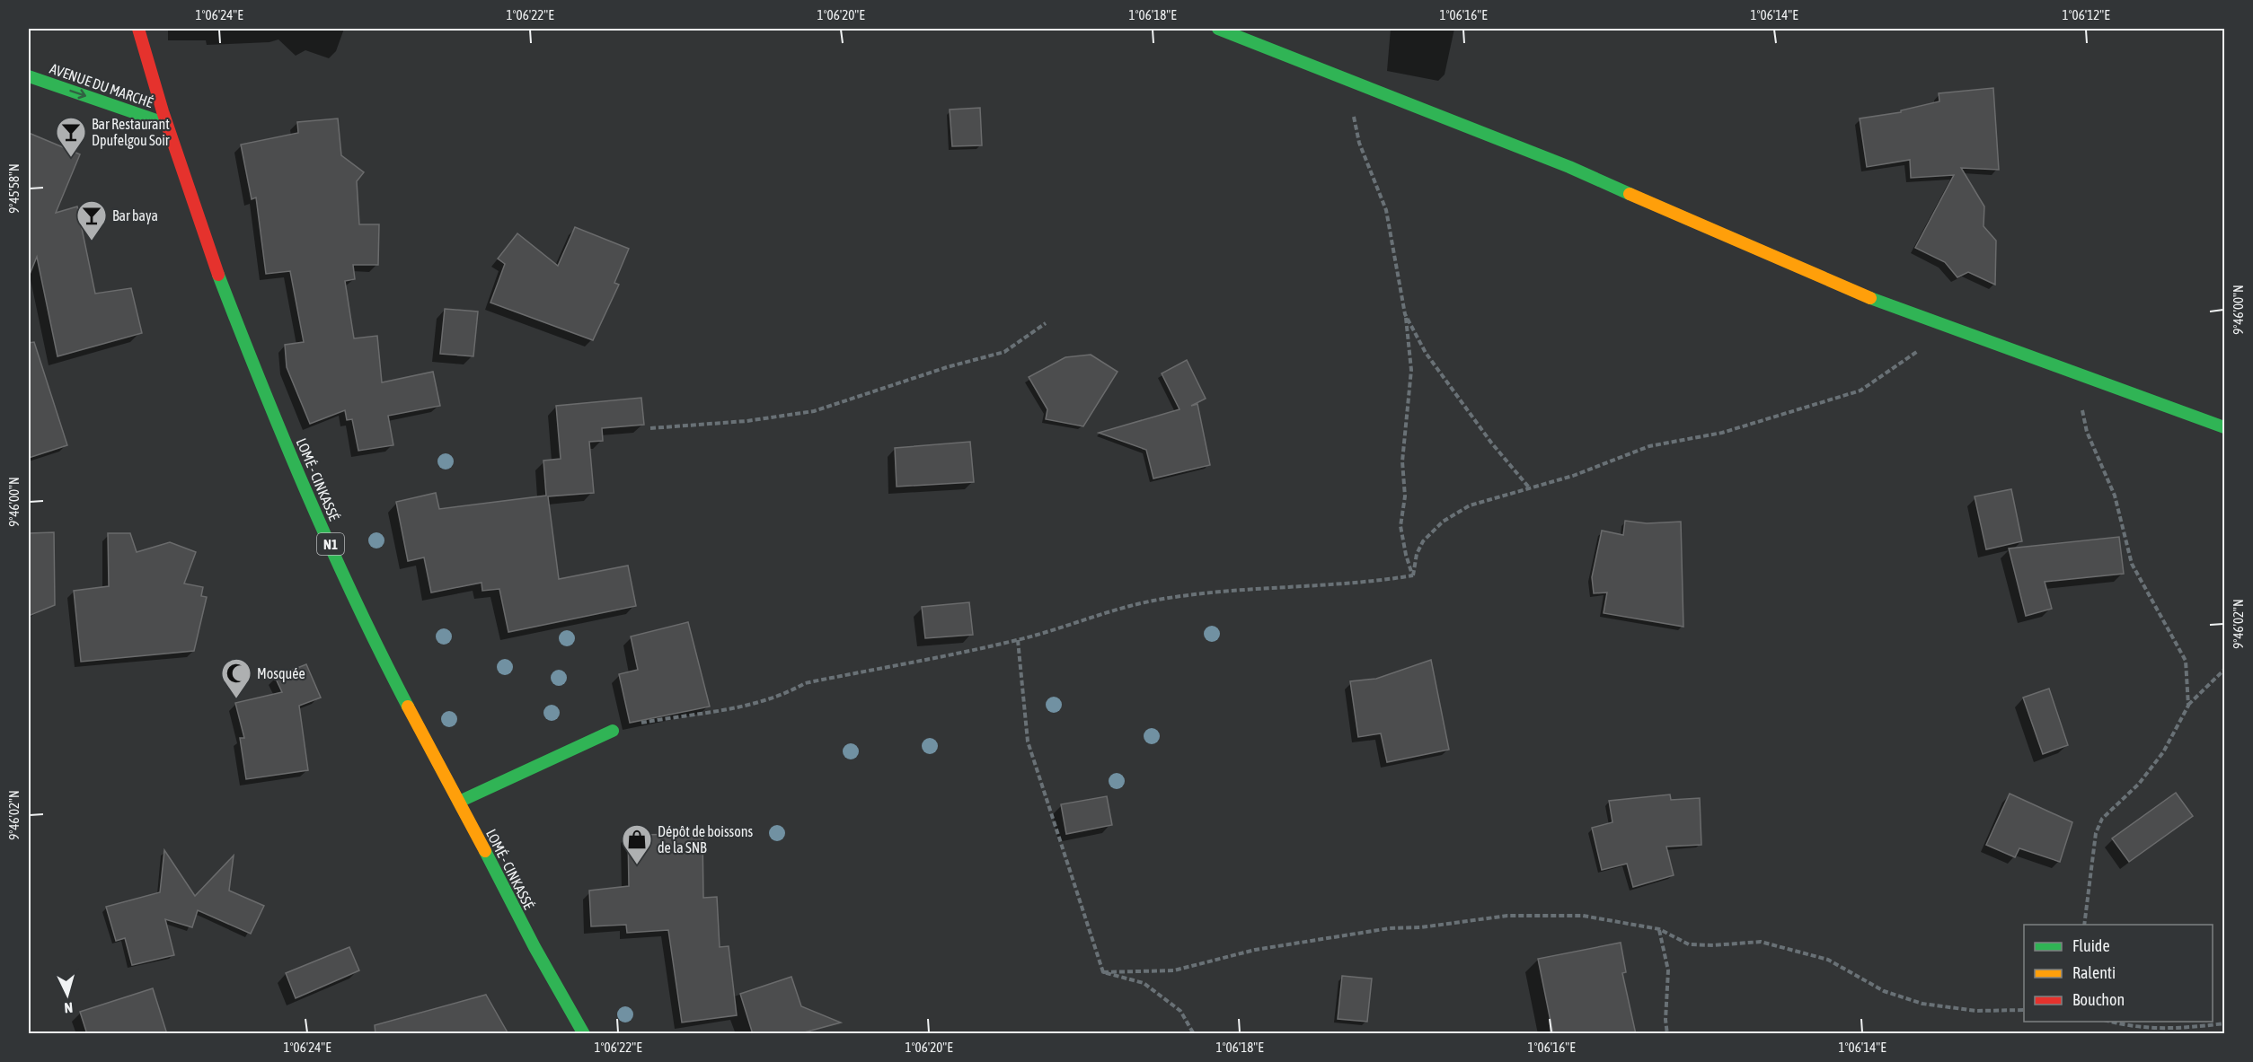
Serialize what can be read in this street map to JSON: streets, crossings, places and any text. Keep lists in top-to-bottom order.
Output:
{
  "streets": {
    "main road": ["AVENUE DU MARCHÉ", "LOMÉ - CINKASSÉ", "N1"]
  },
  "crossings": [
    ["AVENUE DU MARCHÉ", "LOMÉ - CINKASSÉ"]
  ],
  "one_way": ["AVENUE DU MARCHÉ"],
  "places": {
    "bar": ["Bar Restaurant Dpufelgou Soir", "Bar baya"],
    "mosque": ["Mosquée"],
    "shop": ["Dépôt de boissons de la SNB"]
  },
  "legend": ["Fluide", "Ralenti", "Bouchon"],
  "north": "bottom",
  "coordinates": [
    "1°06'24\"E",
    "1°06'22\"E",
    "1°06'20\"E",
    "1°06'18\"E",
    "1°06'16\"E",
    "1°06'14\"E",
    "1°06'12\"E",
    "9°45'58\"N",
    "9°46'00\"N",
    "9°46'02\"N"
  ]
}
